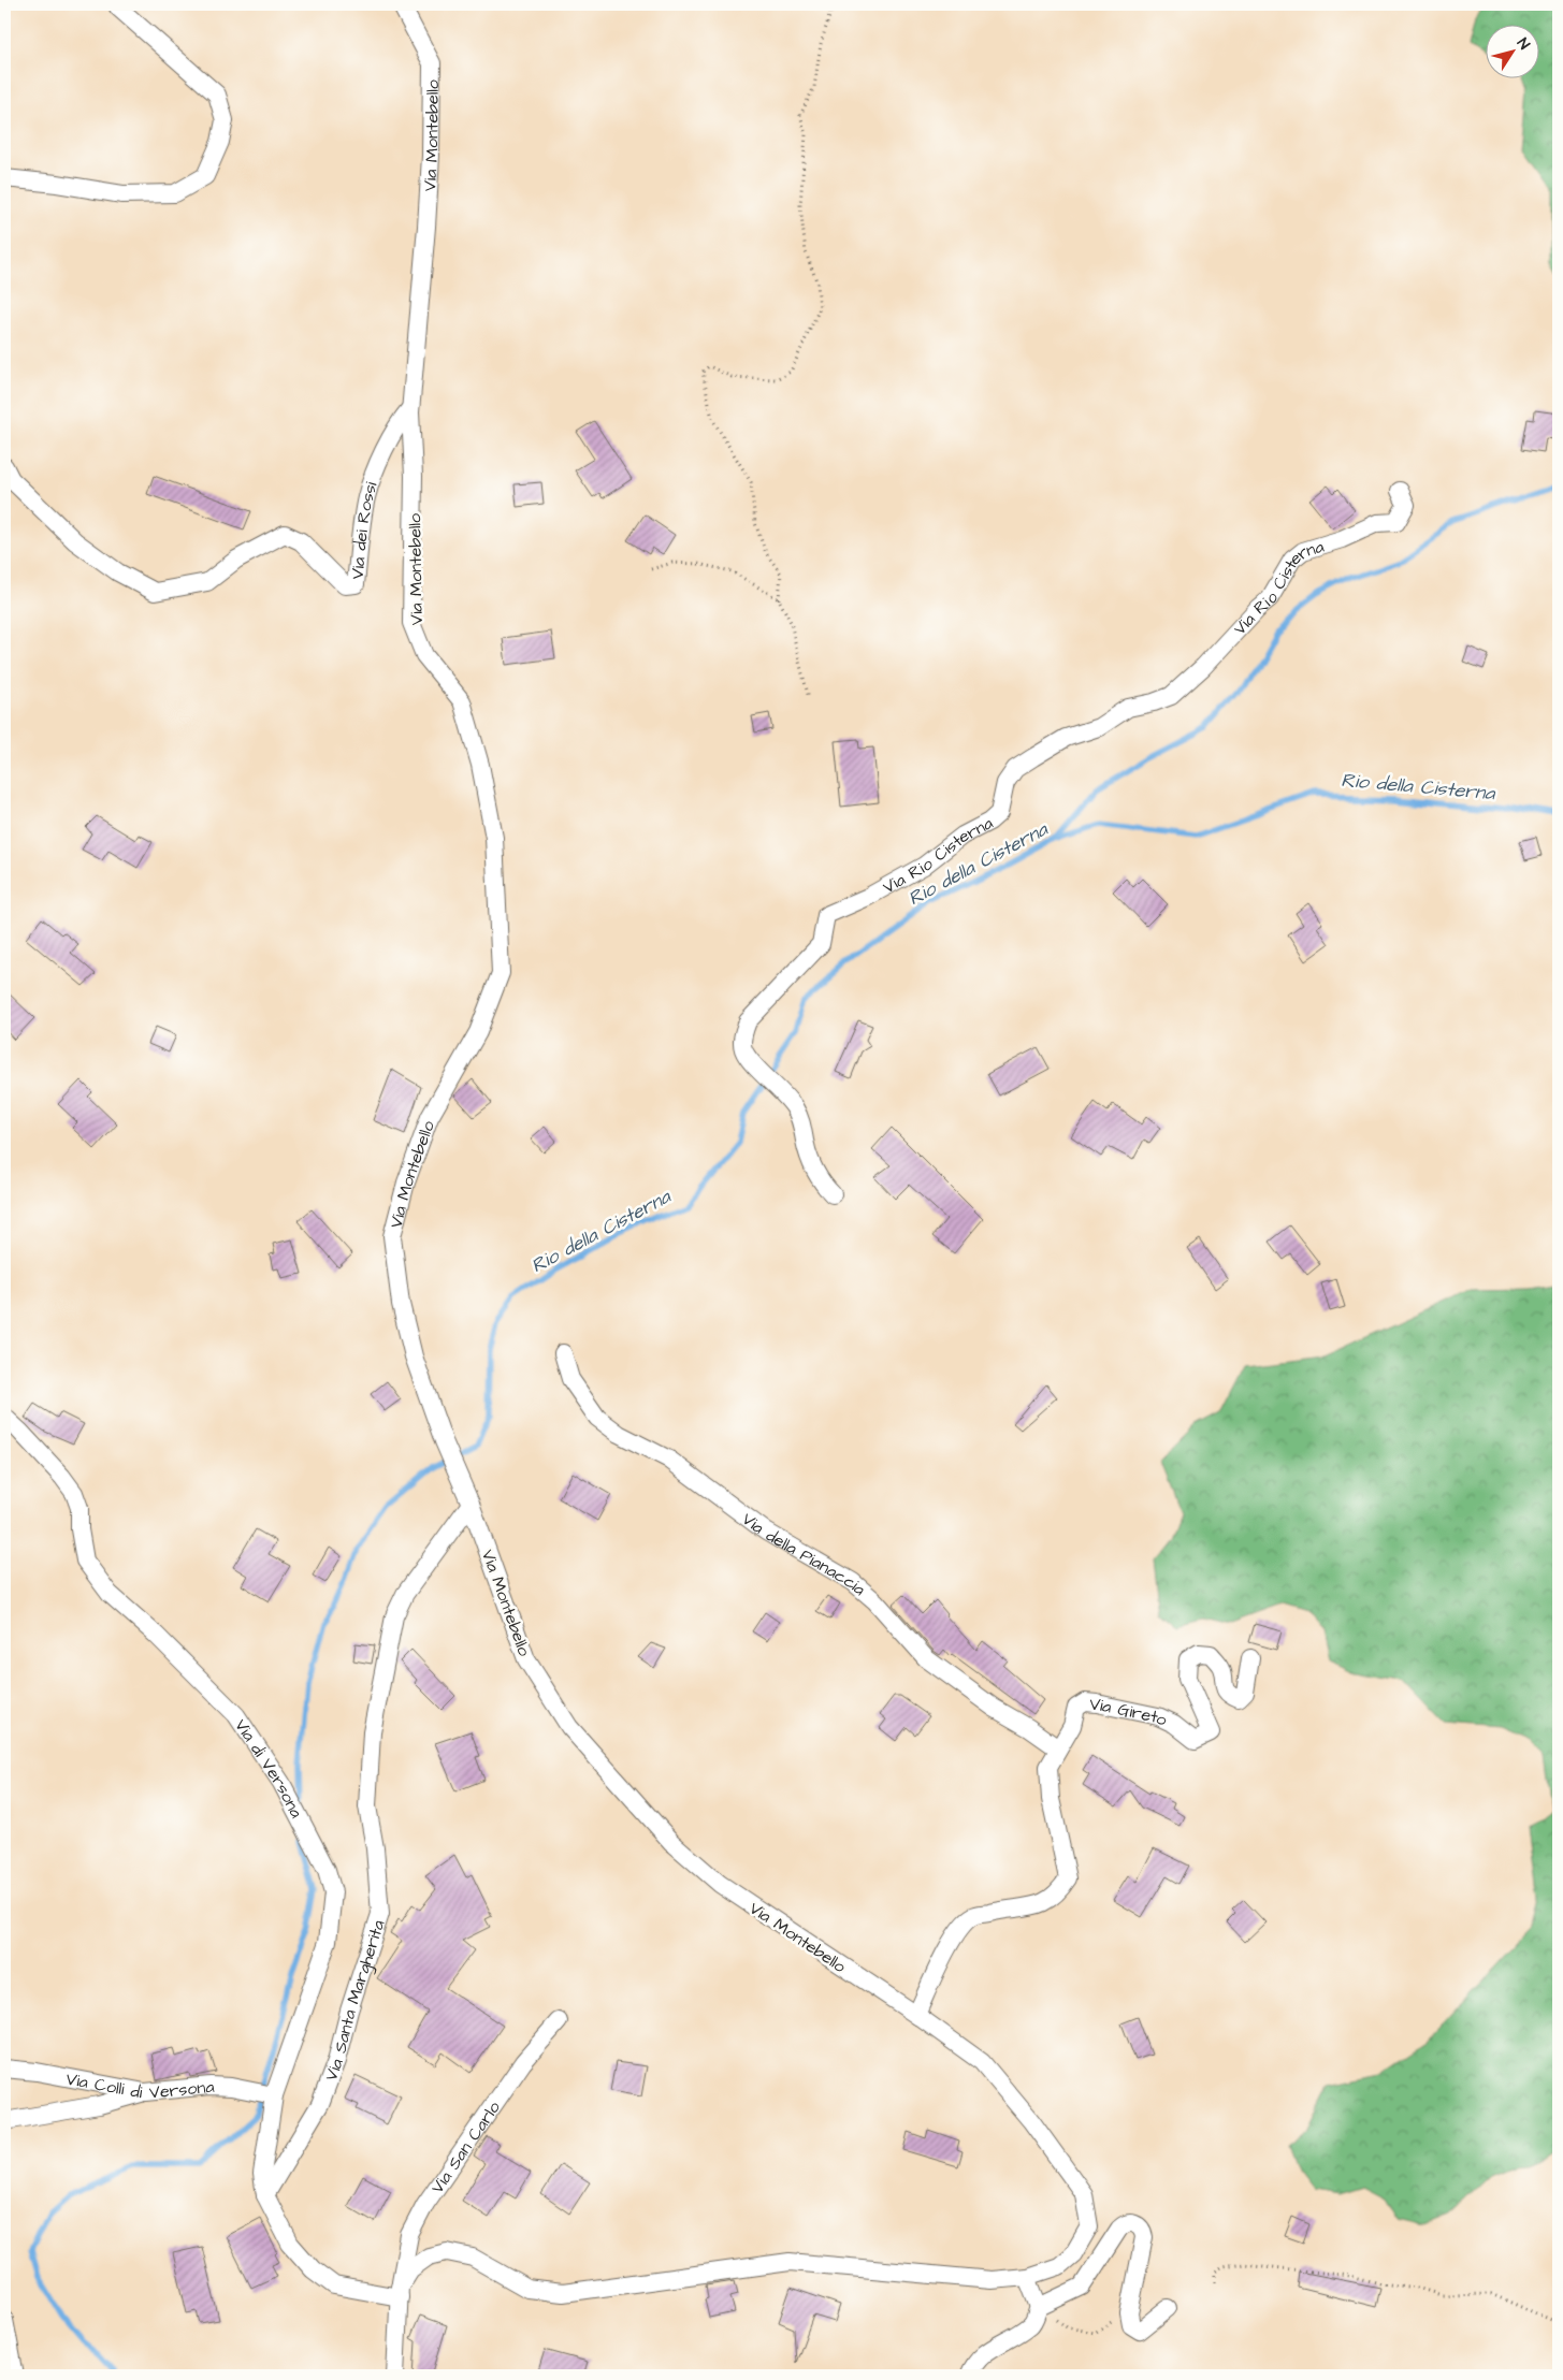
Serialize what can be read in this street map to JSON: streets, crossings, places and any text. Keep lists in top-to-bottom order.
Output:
{
  "streets": {
    "street": [
      "Via Montebello",
      "Via dei Rossi",
      "Via Rio Cisterna",
      "Via della Pianaccia",
      "Via Gireto",
      "Via di Versona",
      "Via Santa Margherita",
      "Via Colli di Versona",
      "Via San Carlo"
    ]
  },
  "crossings": [
    ["Via Montebello", "Via dei Rossi"],
    ["Via Montebello", "Via Gireto"],
    ["Via Montebello", "Via Santa Margherita"],
    ["Via Montebello", "Via San Carlo"],
    ["Via della Pianaccia", "Via Gireto"],
    ["Via di Versona", "Via Santa Margherita"],
    ["Via di Versona", "Via Colli di Versona"]
  ],
  "water": ["Rio della Cisterna"],
  "north": "top right"
}
